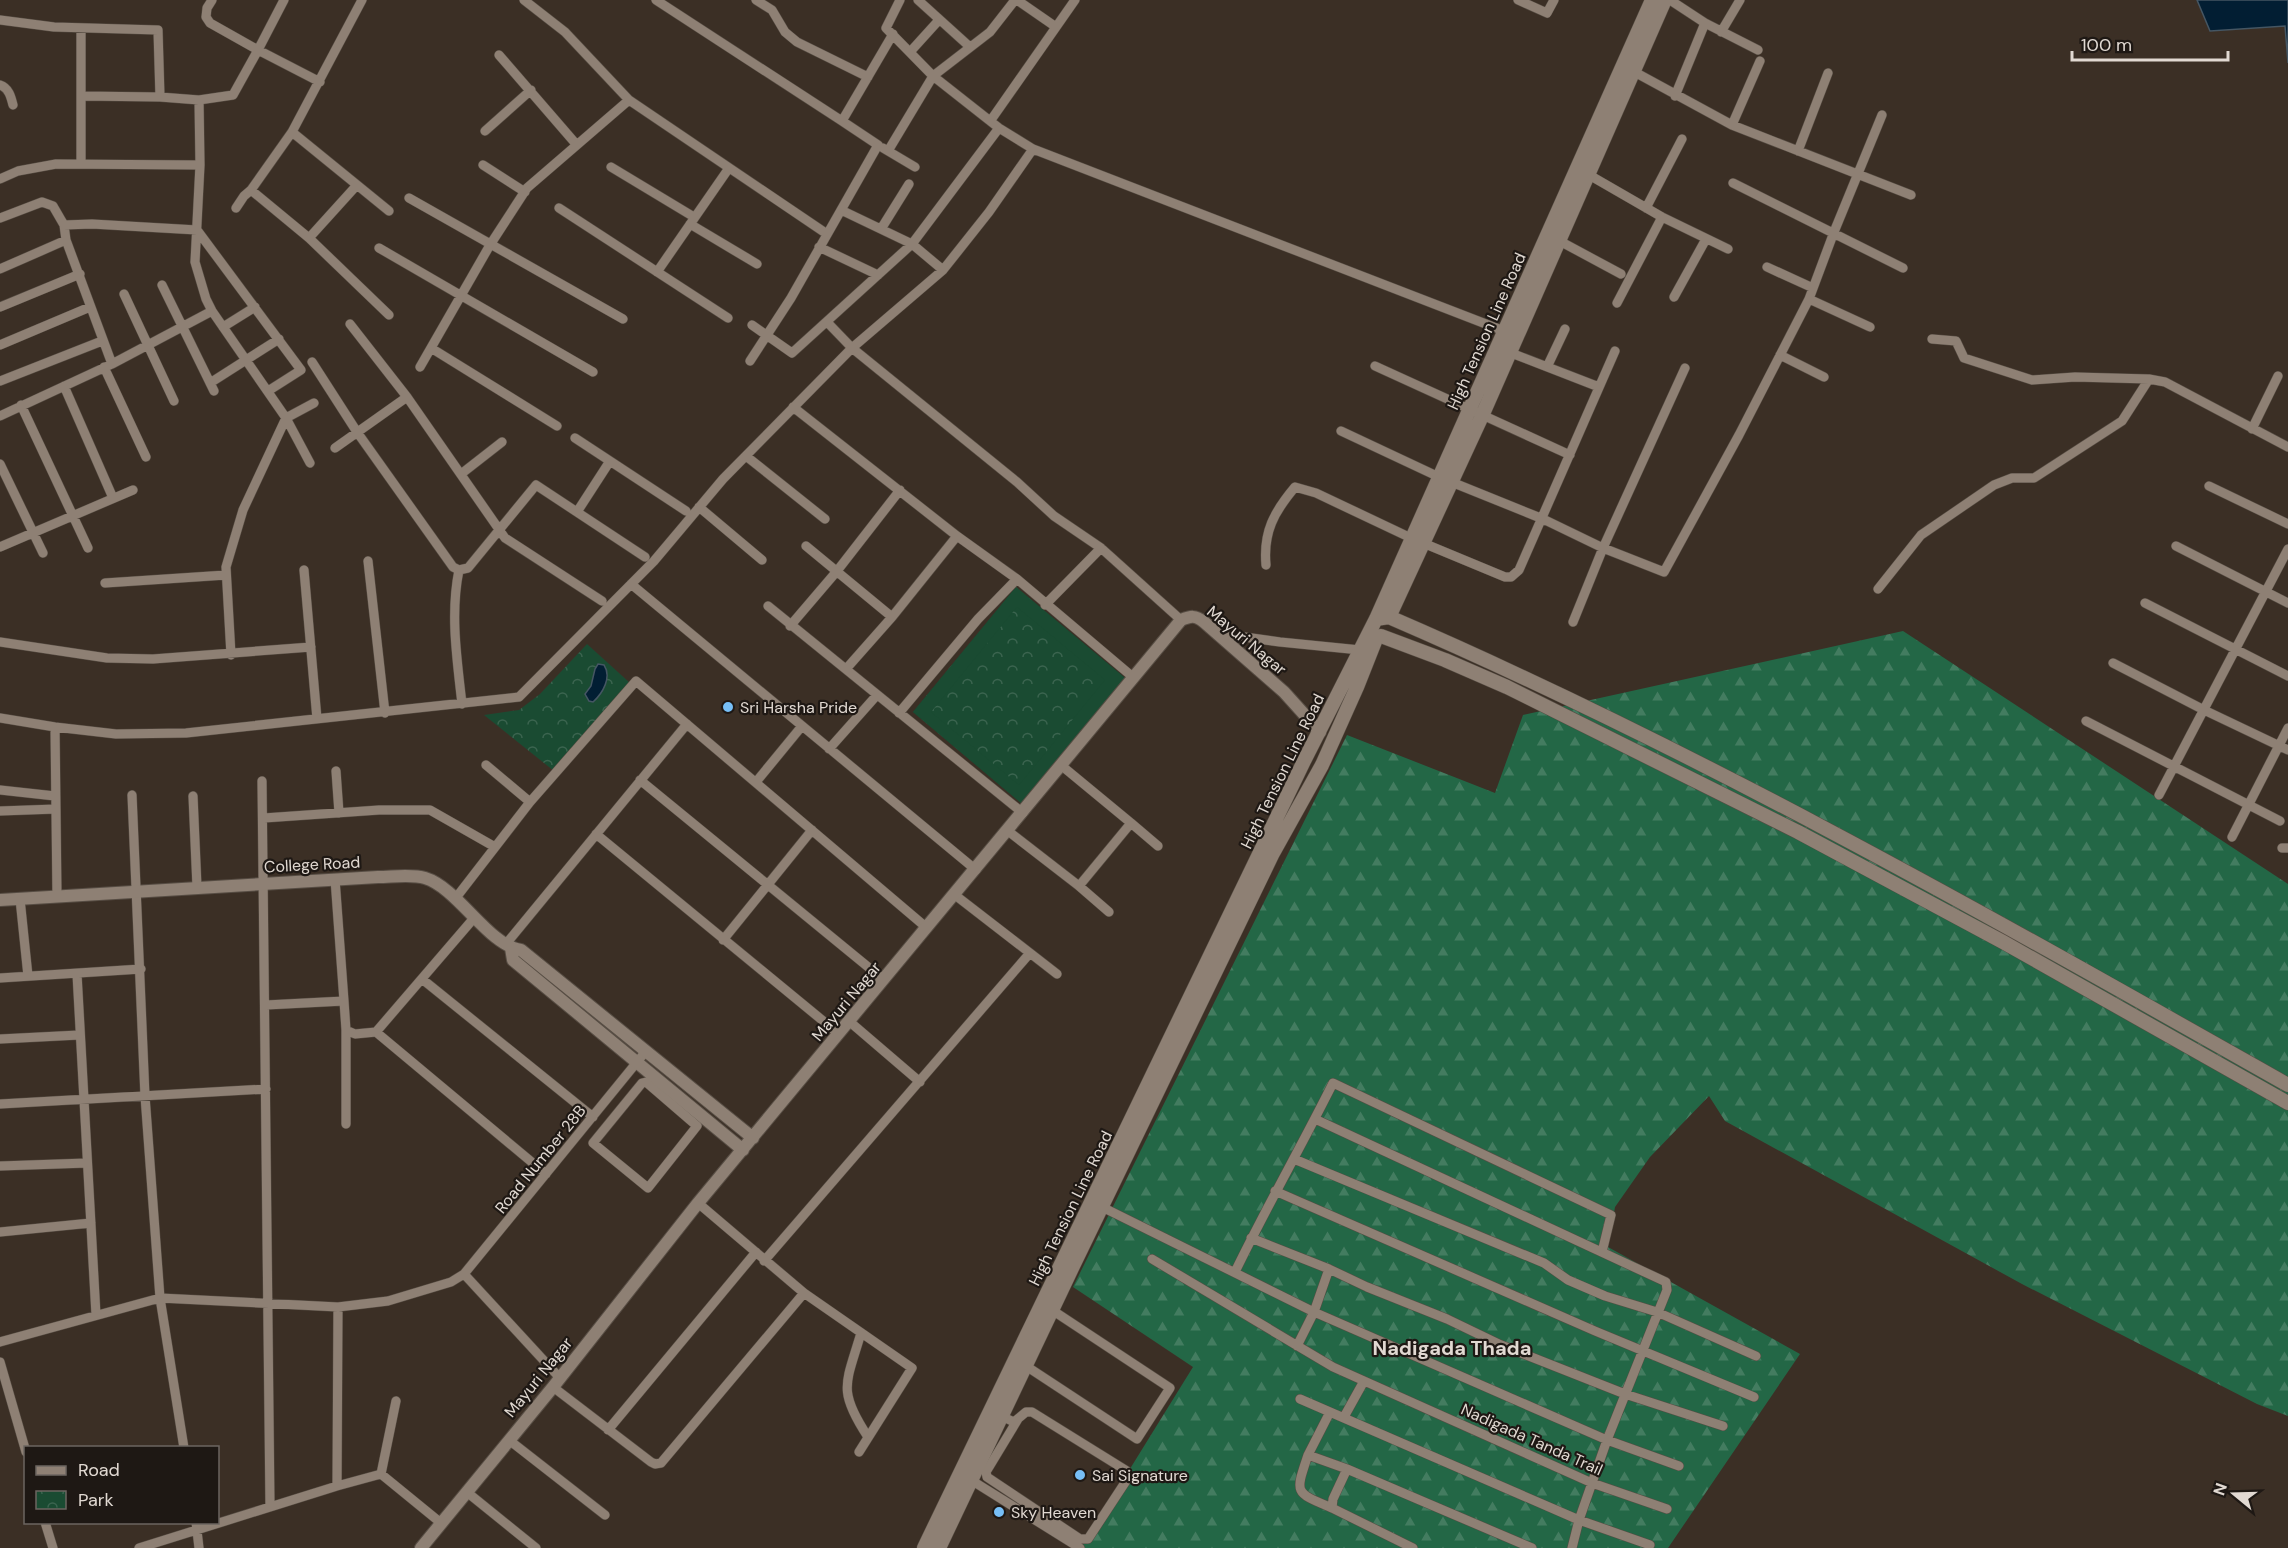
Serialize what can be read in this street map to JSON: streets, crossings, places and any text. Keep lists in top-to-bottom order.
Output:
{
  "streets": {
    "main road": ["High Tension Line Road"],
    "street": [
      "Mayuri Nagar",
      "College Road",
      "Road Number 28B",
      "Nadigada Tanda Trail"
    ]
  },
  "crossings": [
    ["High Tension Line Road", "Mayuri Nagar"]
  ],
  "districts": ["Nadigada Thada"],
  "places": ["Sri Harsha Pride", "Sai Signature", "Sky Heaven"],
  "legend": ["Road", "Park"],
  "scale_bar": "100 m",
  "north": "left"
}
